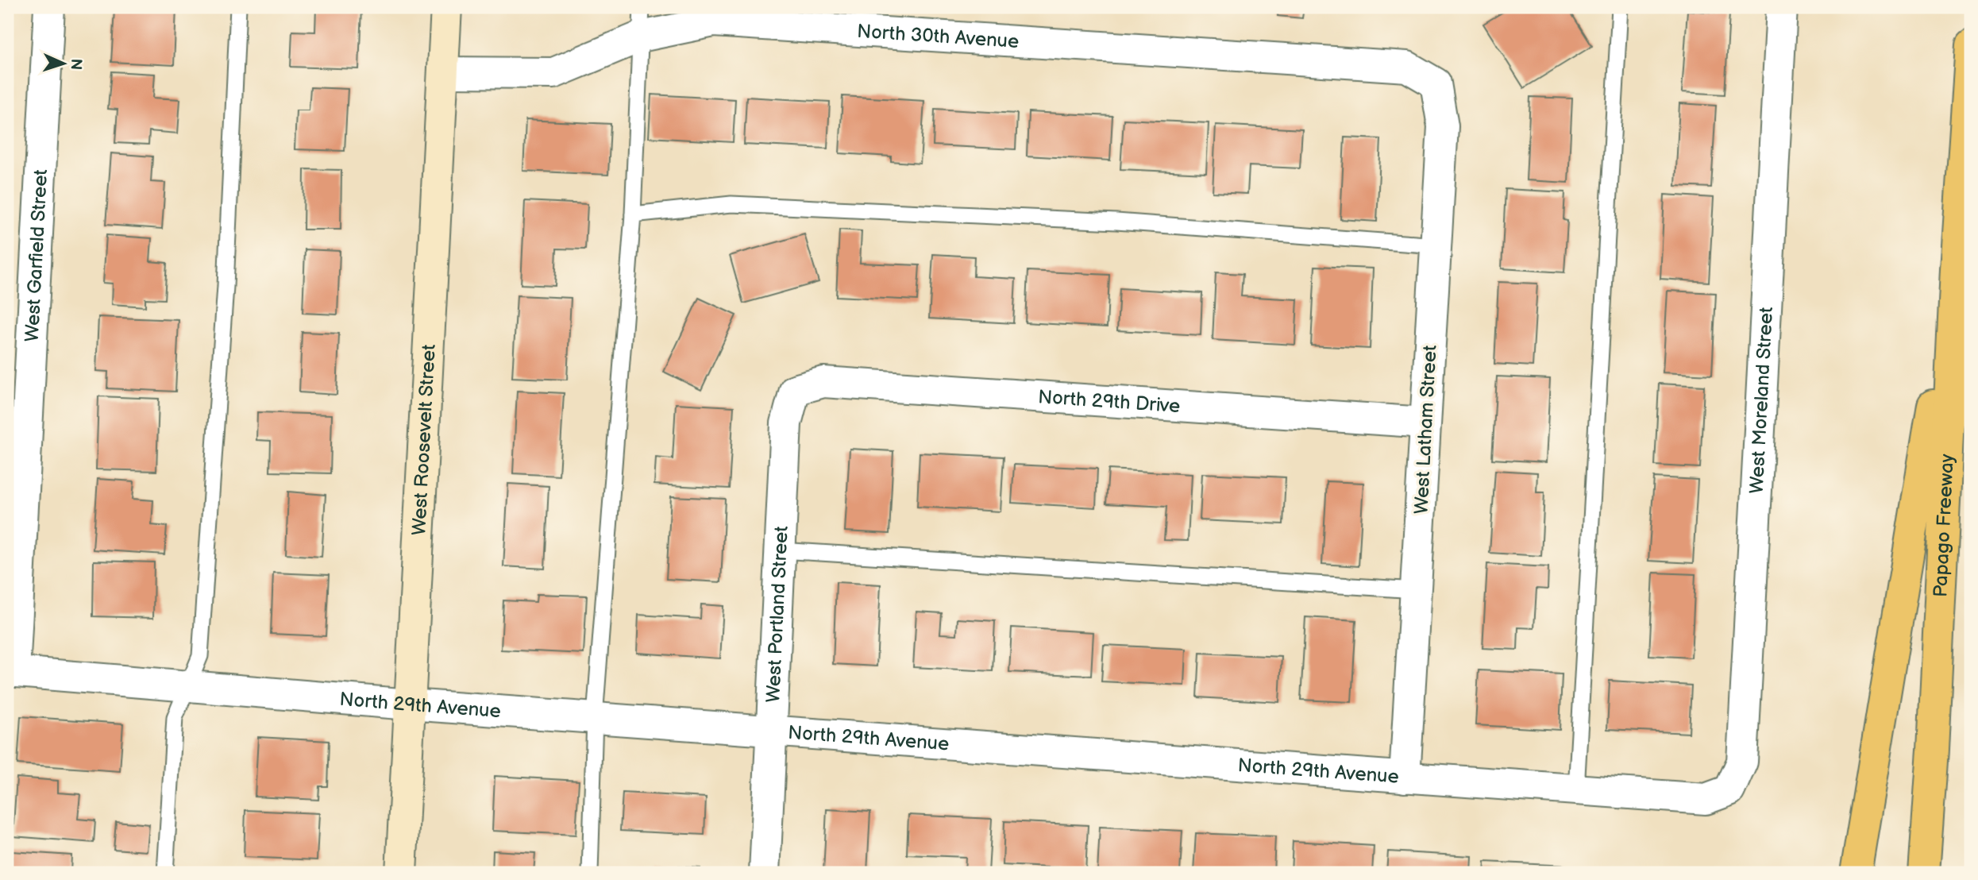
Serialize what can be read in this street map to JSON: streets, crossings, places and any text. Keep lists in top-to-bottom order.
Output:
{
  "streets": {
    "highway": ["Papago Freeway"],
    "street": [
      "North 30th Avenue",
      "West Garfield Street",
      "West Moreland Street",
      "North 29th Drive",
      "West Latham Street",
      "West Roosevelt Street",
      "West Portland Street",
      "North 29th Avenue"
    ]
  },
  "crossings": [
    ["North 30th Avenue", "West Latham Street"],
    ["North 30th Avenue", "West Roosevelt Street"],
    ["West Garfield Street", "North 29th Avenue"],
    ["West Moreland Street", "North 29th Avenue"],
    ["North 29th Drive", "West Latham Street"],
    ["North 29th Drive", "West Portland Street"],
    ["West Latham Street", "North 29th Avenue"],
    ["West Roosevelt Street", "North 29th Avenue"],
    ["West Portland Street", "North 29th Avenue"]
  ],
  "north": "right"
}
